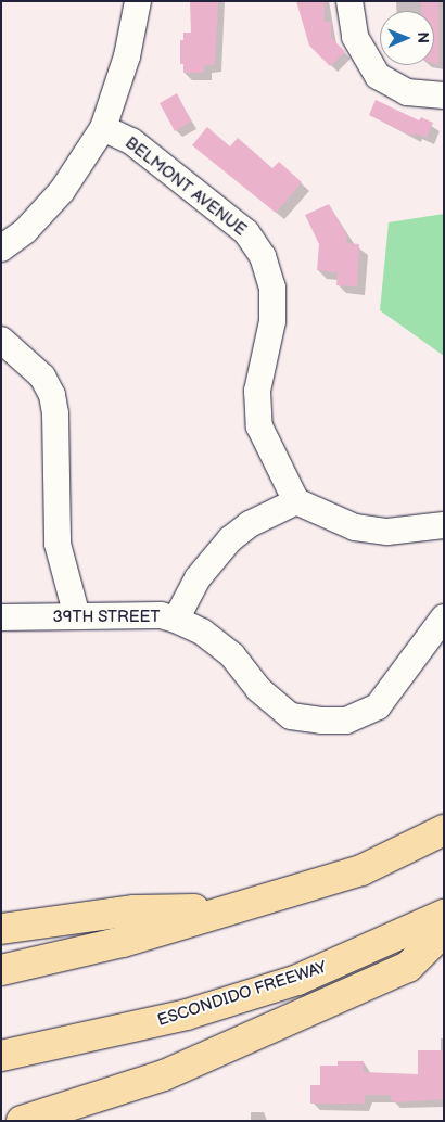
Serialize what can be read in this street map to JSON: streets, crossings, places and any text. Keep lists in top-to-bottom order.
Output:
{
  "streets": {
    "highway": ["ESCONDIDO FREEWAY"],
    "street": ["BELMONT AVENUE", "39TH STREET"]
  },
  "crossings": [
    ["BELMONT AVENUE", "39TH STREET"]
  ],
  "north": "right"
}
